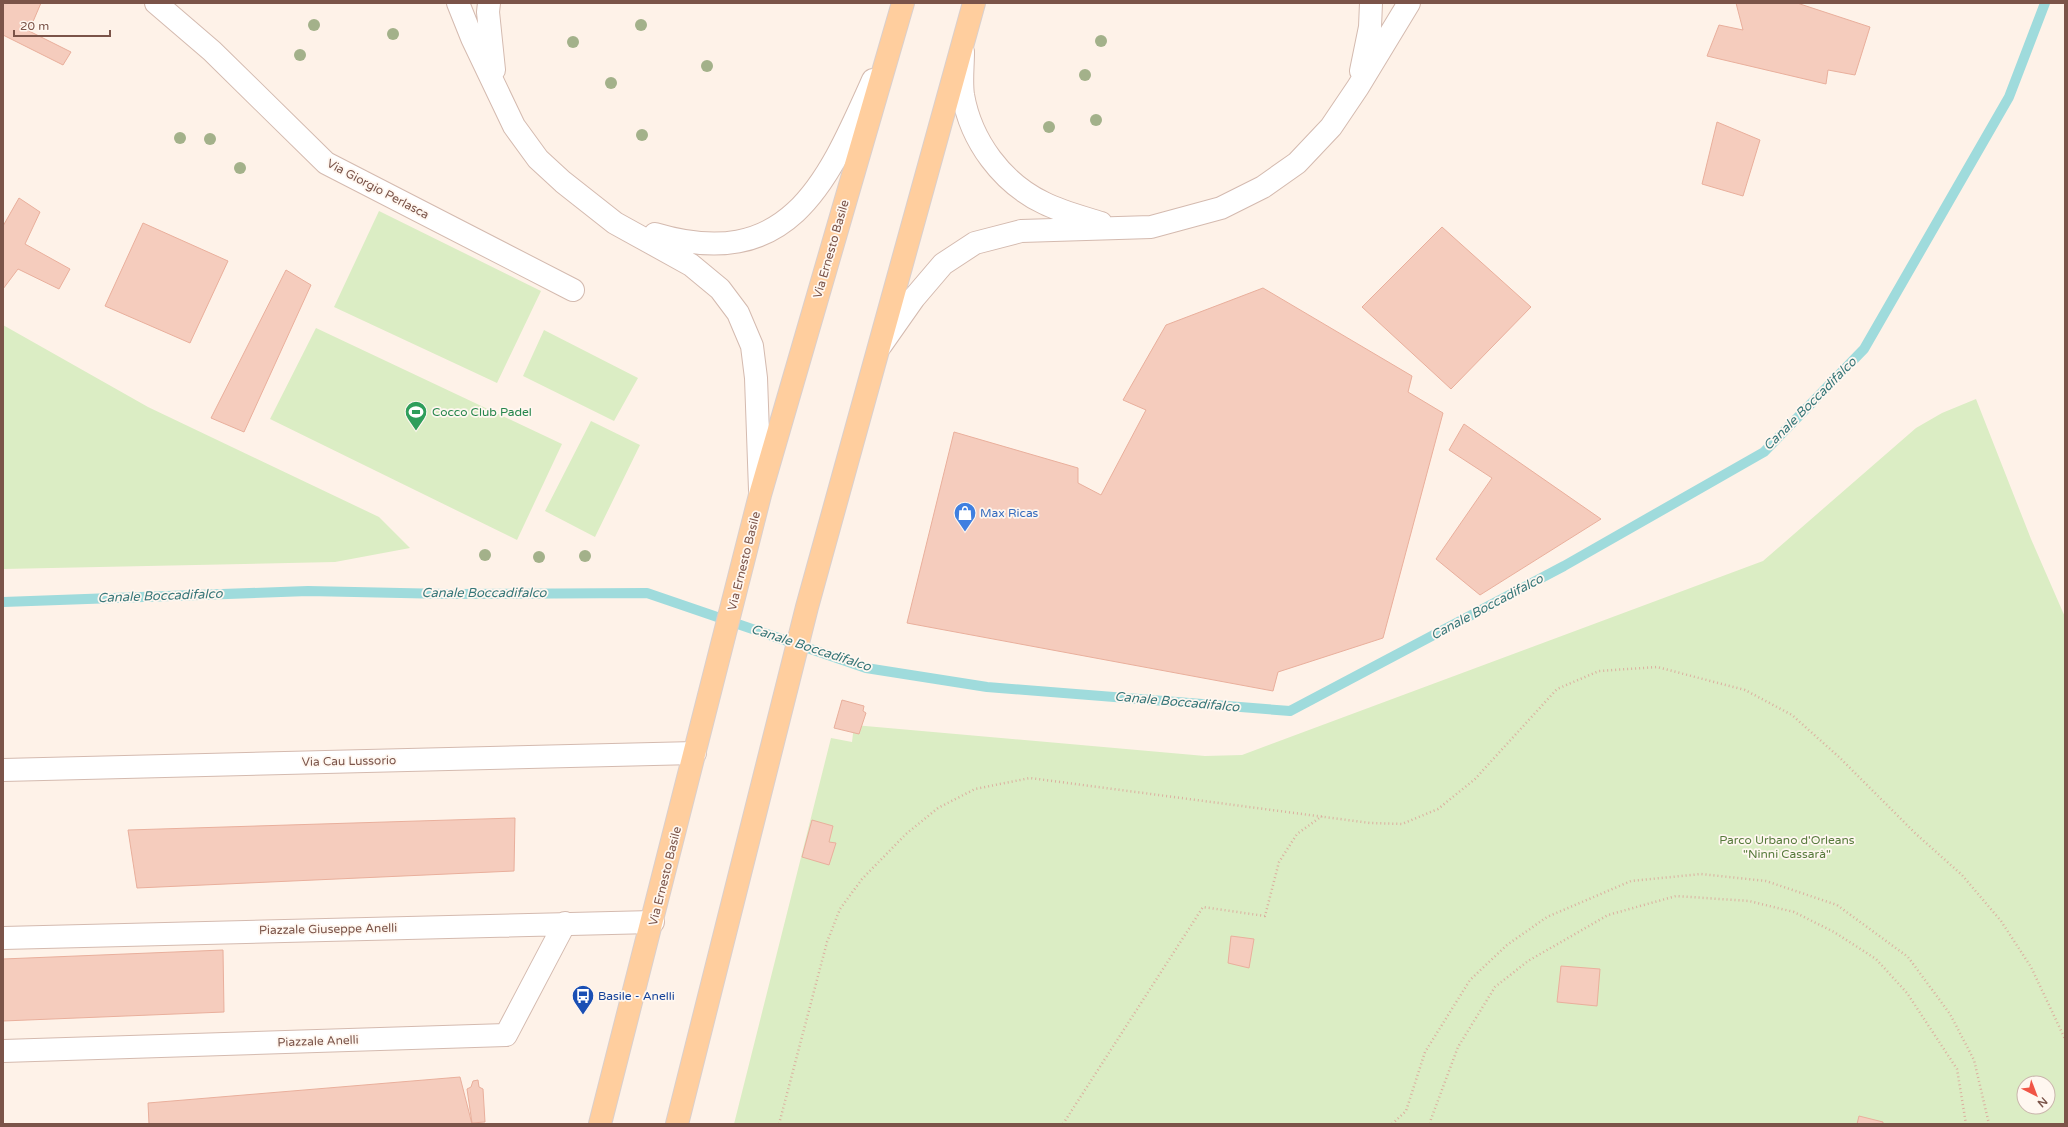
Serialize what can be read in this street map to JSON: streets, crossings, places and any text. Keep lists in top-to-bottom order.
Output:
{
  "streets": {
    "main road": ["Via Ernesto Basile"],
    "street": [
      "Via Giorgio Perlasca",
      "Via Cau Lussorio",
      "Piazzale Giuseppe Anelli",
      "Piazzale Anelli"
    ]
  },
  "crossings": [
    ["Via Ernesto Basile", "Via Cau Lussorio"],
    ["Via Ernesto Basile", "Piazzale Giuseppe Anelli"],
    ["Piazzale Giuseppe Anelli", "Piazzale Anelli"]
  ],
  "water": ["Canale Boccadifalco"],
  "parks": ["Parco Urbano d'Orleans \"Ninni Cassarà\""],
  "places": {
    "sports": ["Cocco Club Padel"],
    "shop": ["Max Ricas"],
    "bus stop": ["Basile - Anelli"]
  },
  "scale_bar": "20 m",
  "north": "bottom right"
}
